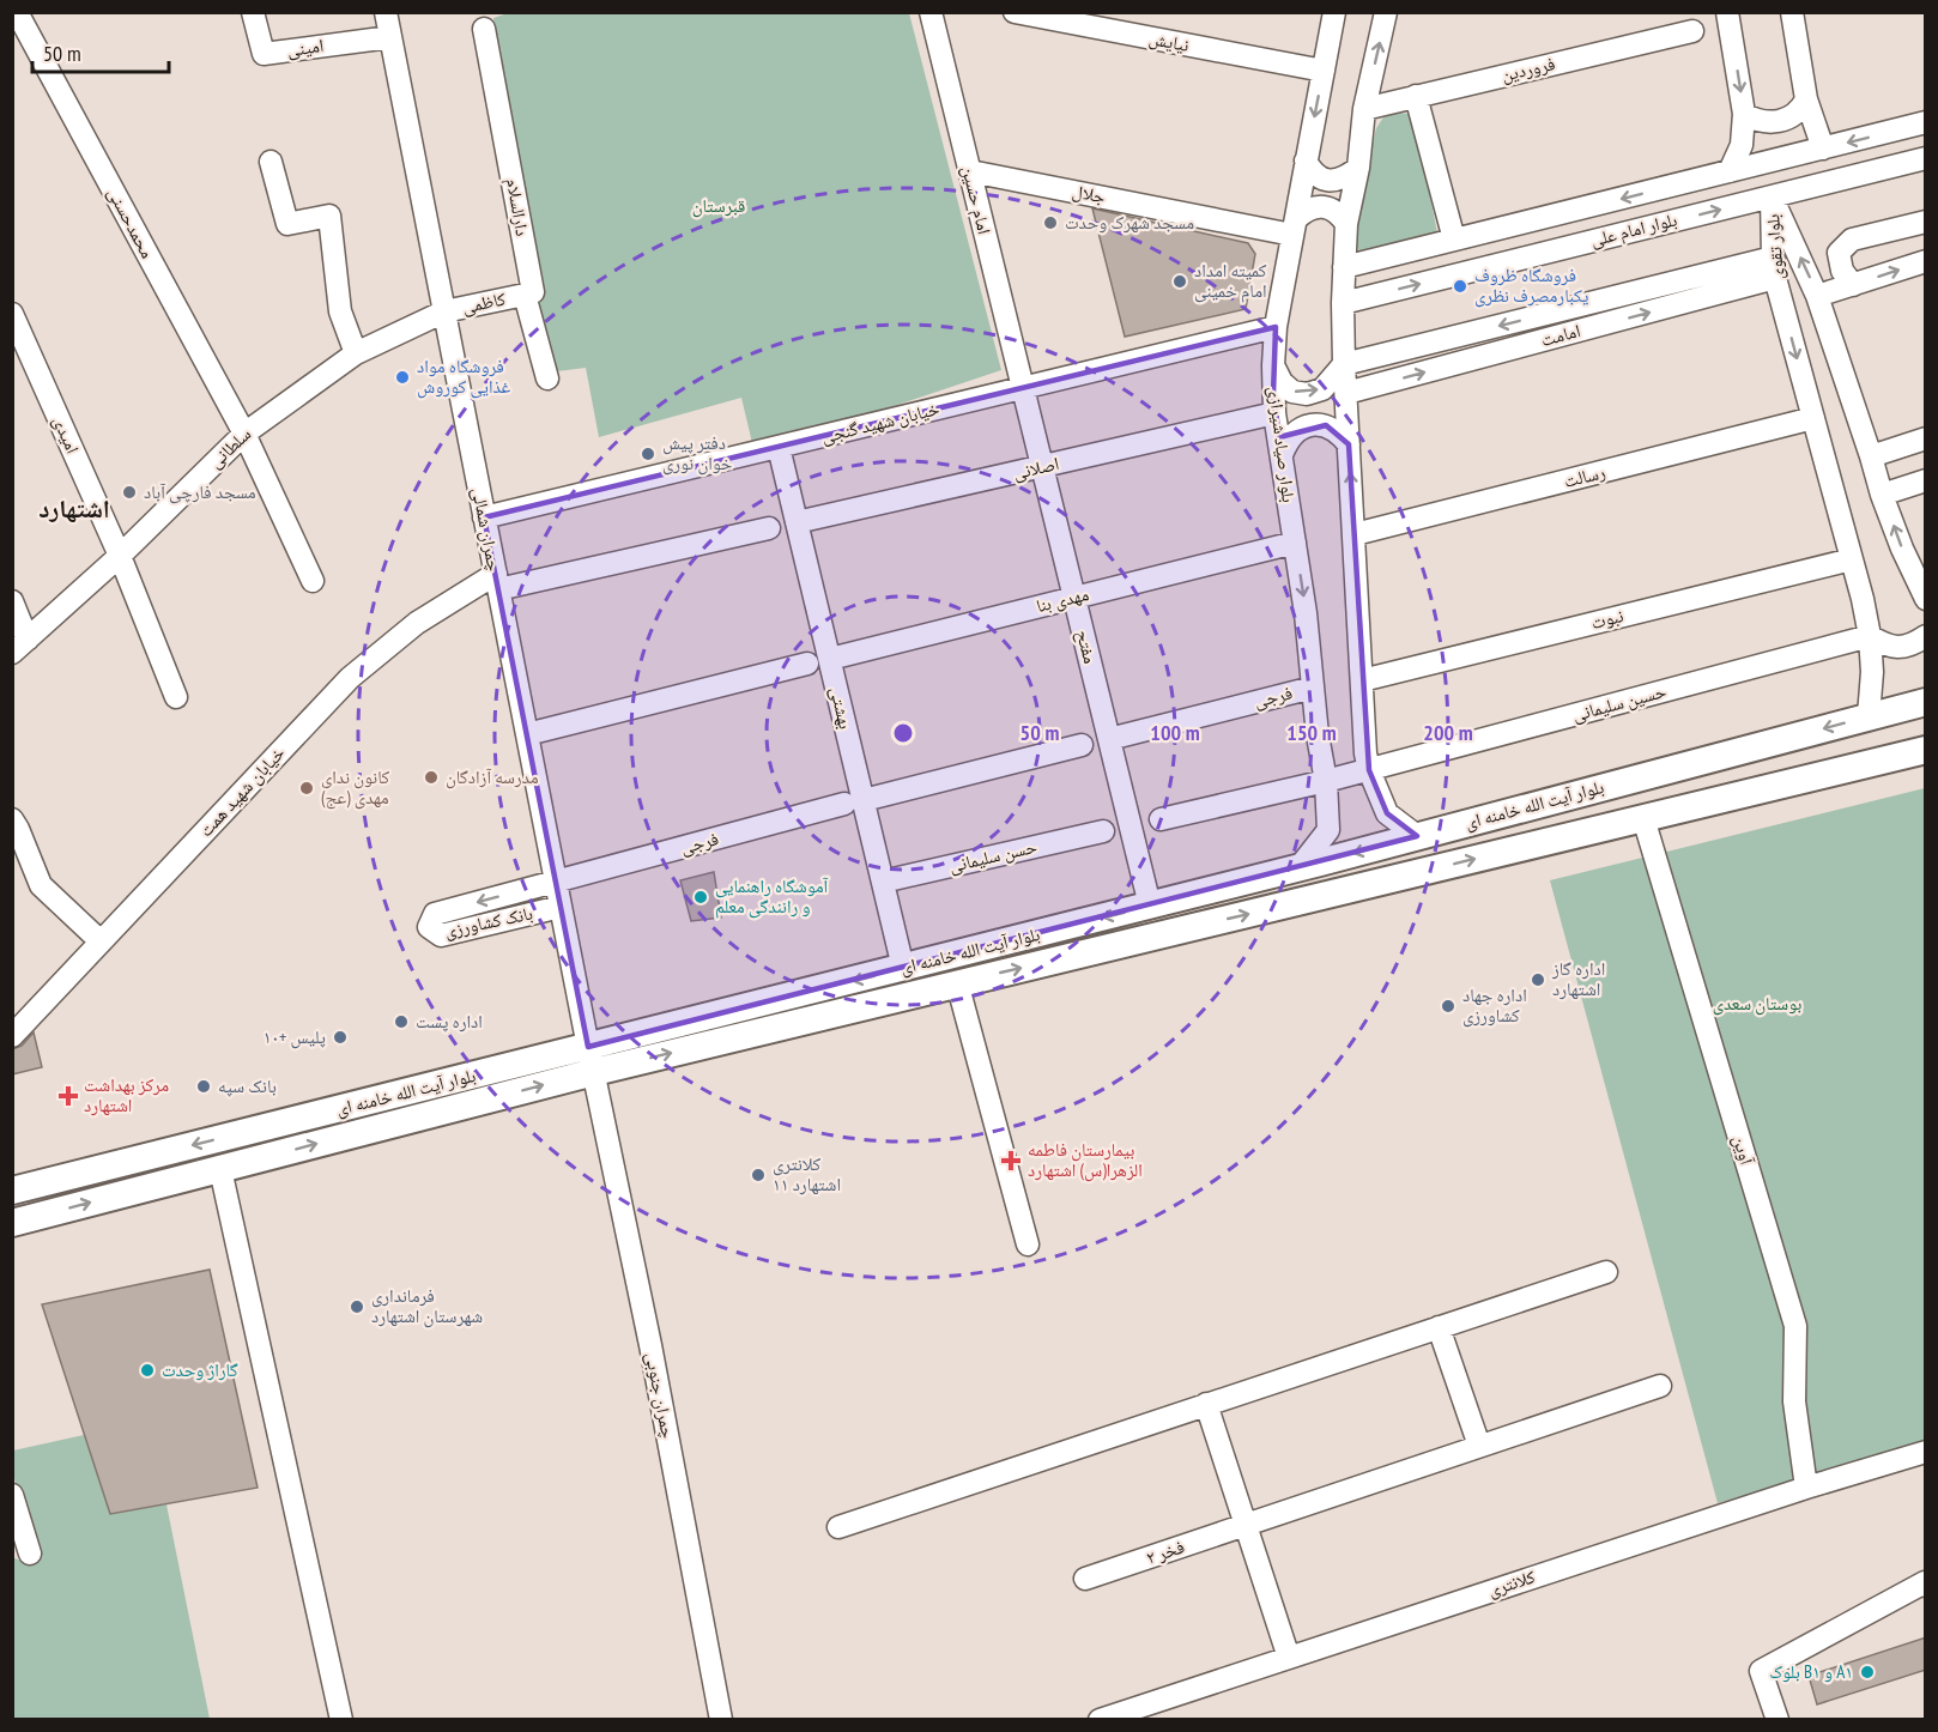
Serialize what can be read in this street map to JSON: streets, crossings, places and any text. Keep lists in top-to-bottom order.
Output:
{
  "streets": {
    "main road": ["بلوار آیت الله خامنه ای"],
    "street": [
      "نیایش",
      "امینی",
      "فروردین",
      "جلال",
      "امام حسین",
      "دارالسلام",
      "محمدحسنی",
      "بلوار امام علی",
      "بلوار تقوی",
      "کاظمی",
      "امامت",
      "خیابان شهید گنجی",
      "امیدی",
      "بلوار صیاد شیرازی",
      "سلطانی",
      "اصلانی",
      "رسالت",
      "چمران شمالی",
      "مهدی بنا",
      "نبوت",
      "مفتح",
      "فرجی",
      "حسین سلیمانی",
      "بهشتی",
      "خیابان شهید همت",
      "حسن سلیمانی",
      "بانک کشاورزی",
      "آوین",
      "چمران جنوبی",
      "فخر ۲",
      "کلانتری"
    ]
  },
  "crossings": [
    ["نیایش", "بلوار صیاد شیرازی"],
    ["امینی", "چمران شمالی"],
    ["جلال", "امام حسین"],
    ["جلال", "بلوار صیاد شیرازی"],
    ["امام حسین", "خیابان شهید گنجی"],
    ["امام حسین", "مفتح"],
    ["دارالسلام", "کاظمی"],
    ["محمدحسنی", "سلطانی"],
    ["بلوار امام علی", "بلوار تقوی"],
    ["بلوار تقوی", "امامت"],
    ["بلوار تقوی", "رسالت"],
    ["بلوار تقوی", "نبوت"],
    ["بلوار تقوی", "حسین سلیمانی"],
    ["بلوار تقوی", "بلوار آیت الله خامنه ای"],
    ["کاظمی", "سلطانی"],
    ["کاظمی", "چمران شمالی"],
    ["خیابان شهید گنجی", "بلوار صیاد شیرازی"],
    ["خیابان شهید گنجی", "چمران شمالی"],
    ["خیابان شهید گنجی", "مفتح"],
    ["خیابان شهید گنجی", "بهشتی"],
    ["امیدی", "سلطانی"],
    ["بلوار صیاد شیرازی", "اصلانی"],
    ["بلوار صیاد شیرازی", "مهدی بنا"],
    ["بلوار صیاد شیرازی", "فرجی"],
    ["بلوار صیاد شیرازی", "حسین سلیمانی"],
    ["بلوار صیاد شیرازی", "بلوار آیت الله خامنه ای"],
    ["سلطانی", "چمران شمالی"],
    ["اصلانی", "مفتح"],
    ["اصلانی", "بهشتی"],
    ["چمران شمالی", "فرجی"],
    ["چمران شمالی", "خیابان شهید همت"],
    ["چمران شمالی", "بلوار آیت الله خامنه ای"],
    ["چمران شمالی", "بانک کشاورزی"],
    ["چمران شمالی", "چمران جنوبی"],
    ["مهدی بنا", "مفتح"],
    ["مهدی بنا", "بهشتی"],
    ["مفتح", "فرجی"],
    ["مفتح", "بلوار آیت الله خامنه ای"],
    ["فرجی", "بهشتی"],
    ["فرجی", "بانک کشاورزی"],
    ["بهشتی", "بلوار آیت الله خامنه ای"],
    ["بهشتی", "حسن سلیمانی"],
    ["بلوار آیت الله خامنه ای", "آوین"],
    ["بلوار آیت الله خامنه ای", "چمران جنوبی"],
    ["آوین", "کلانتری"]
  ],
  "districts": ["اشتهارد"],
  "parks": ["قبرستان", "بوستان سعدی"],
  "places": {
    "other": [
      "مسجد شهرک وحدت",
      "کمیته امداد امام خمینی",
      "فروشگاه ظروف یکبارمصرف نظری",
      "فروشگاه مواد غذایی کوروش",
      "دفتر پیش خوان نوری",
      "مسجد فارچی آباد",
      "مدرسه آزادگان",
      "کانون ندای مهدی (عج)",
      "آموشگاه راهنمایی و رانندگی معلم",
      "اداره گاز اشتهارد",
      "اداره جهاد کشاورزی",
      "اداره پست",
      "پلیس +۱۰",
      "بانک سپه",
      "کلانتری ۱۱ اشتهارد",
      "فرمانداری شهرستان اشتهارد",
      "گاراژ وحدت",
      "بلوک B۱ و A۱"
    ],
    "health": ["مرکز بهداشت اشتهارد", "بیمارستان فاطمه الزهرا(س) اشتهارد"]
  },
  "scale_bar": "50 m",
  "rings": [
    "50 m",
    "100 m",
    "150 m",
    "200 m"
  ]
}
